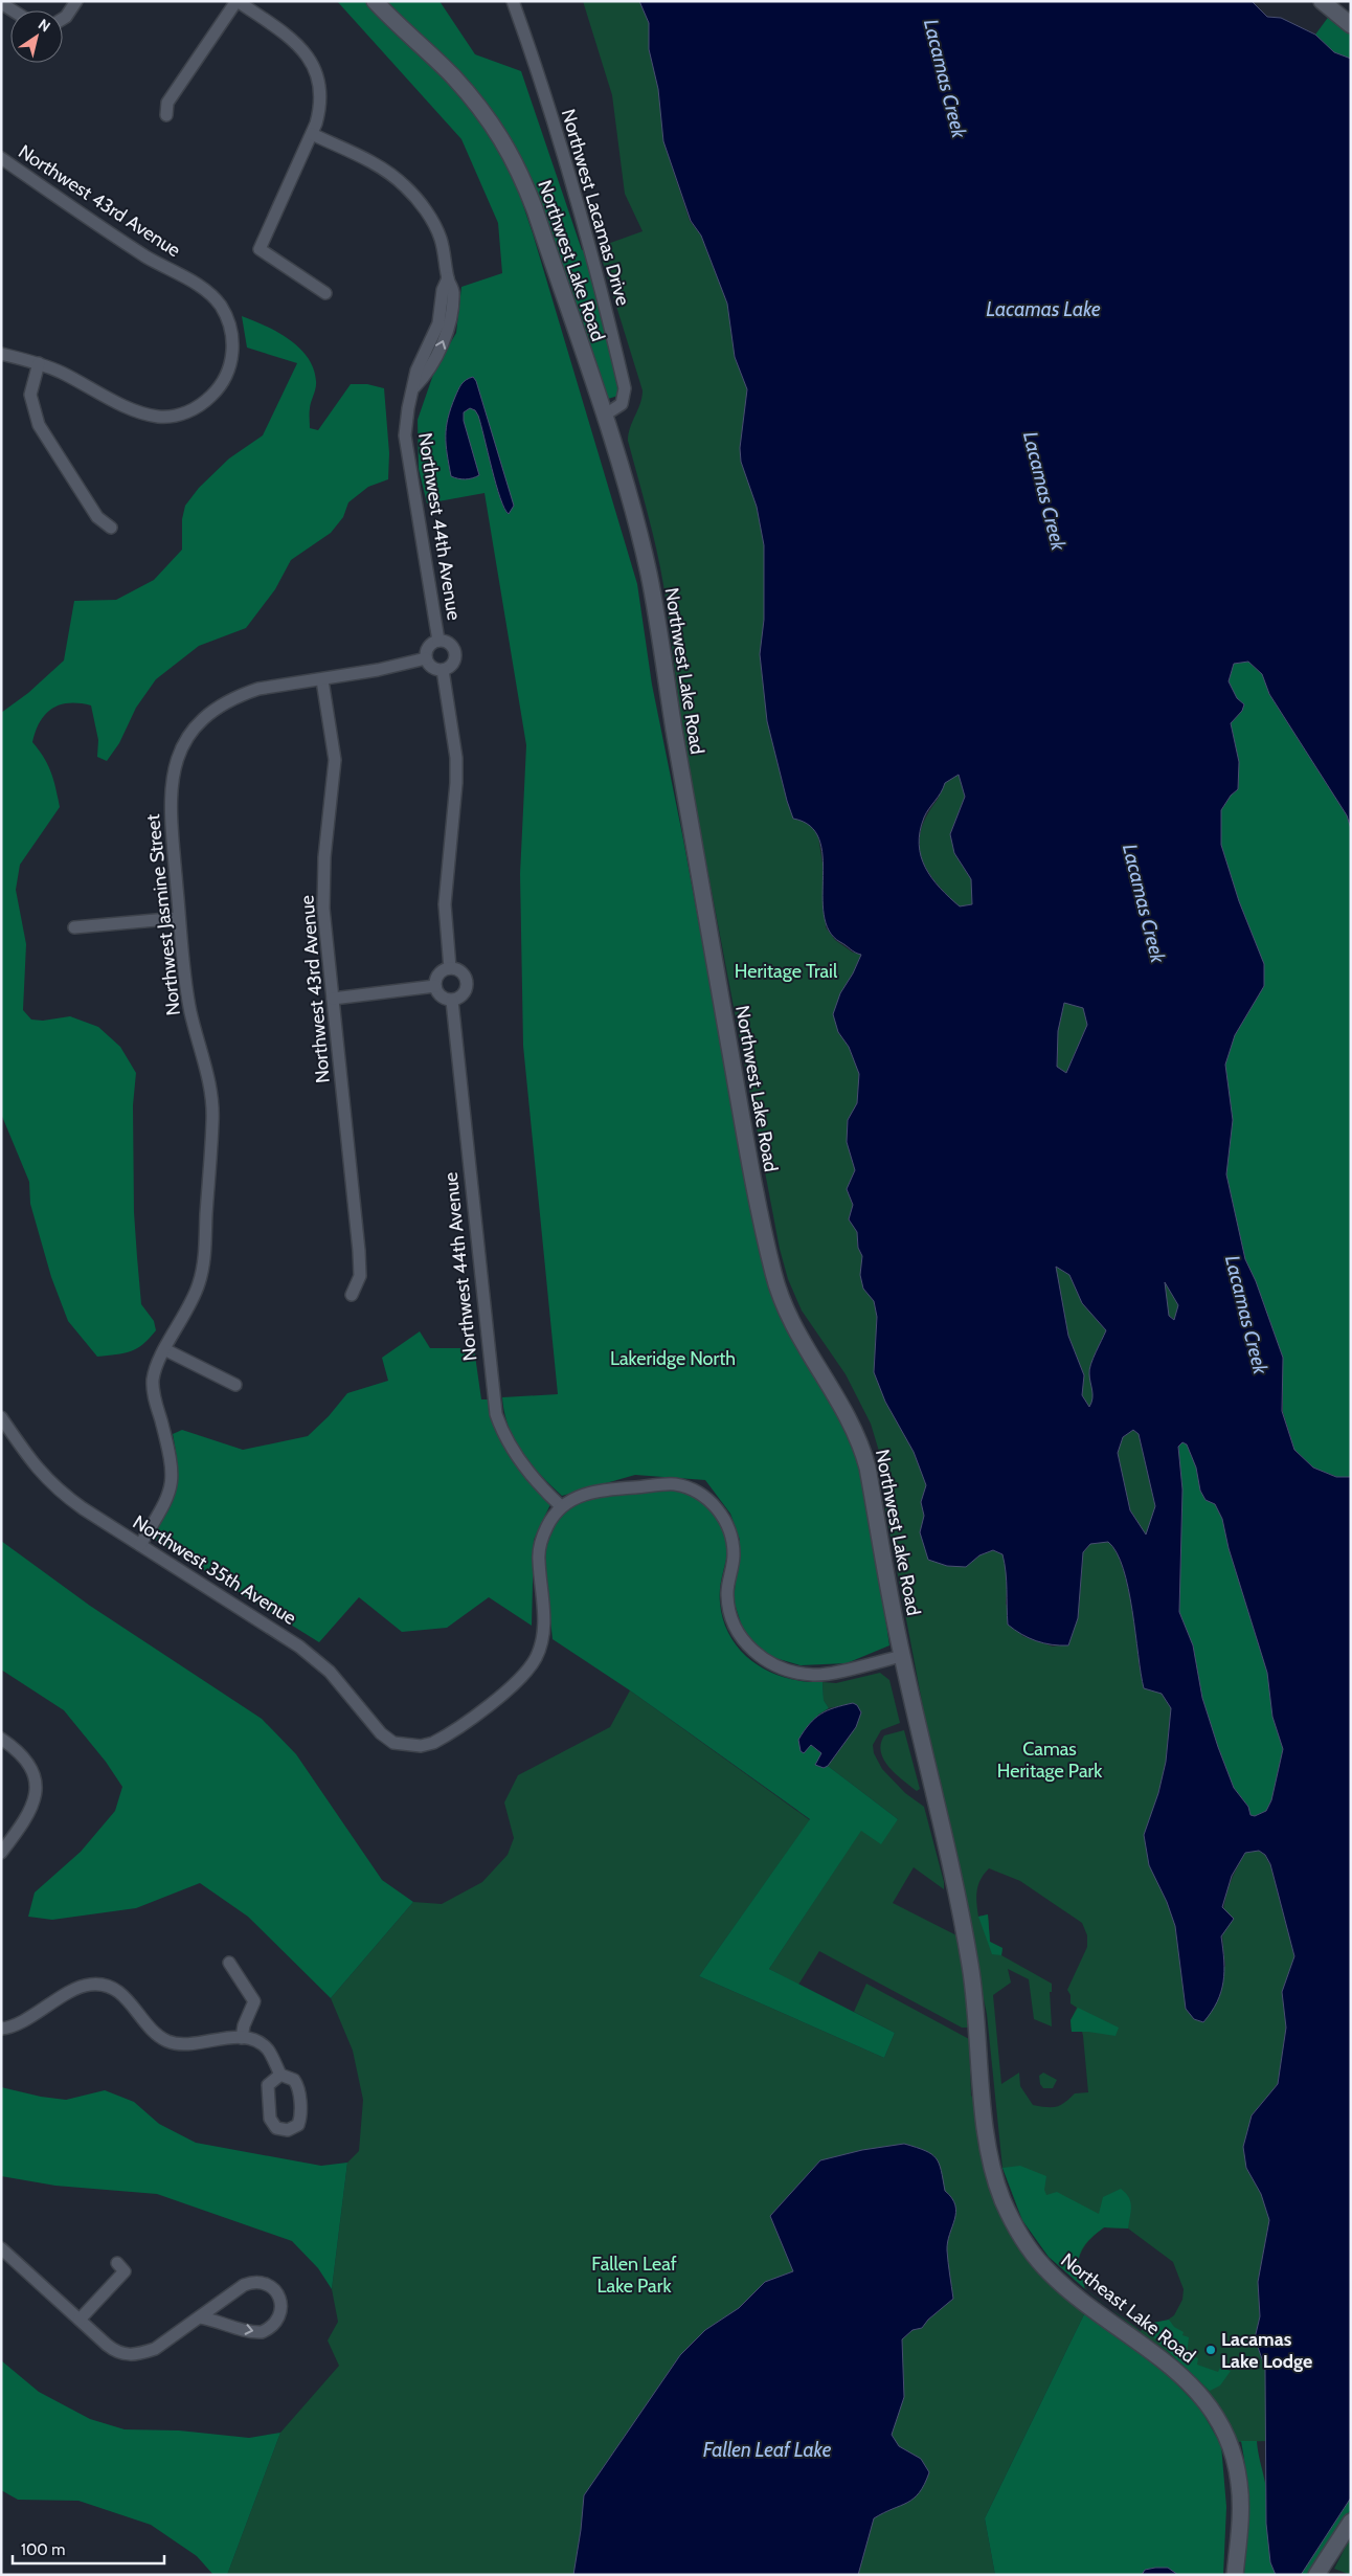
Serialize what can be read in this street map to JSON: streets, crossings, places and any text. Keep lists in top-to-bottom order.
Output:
{
  "streets": {
    "main road": ["Northwest Lake Road", "Northeast Lake Road"],
    "street": [
      "Northwest 43rd Avenue",
      "Northwest Lacamas Drive",
      "Northwest 44th Avenue",
      "Northwest Jasmine Street",
      "Northwest 35th Avenue"
    ]
  },
  "crossings": [
    ["Northwest 43rd Avenue", "Northwest Jasmine Street"],
    ["Northwest Lacamas Drive", "Northwest Lake Road"],
    ["Northwest Lake Road", "Northeast Lake Road"],
    ["Northwest 44th Avenue", "Northwest Jasmine Street"],
    ["Northwest 44th Avenue", "Northwest 35th Avenue"],
    ["Northwest Jasmine Street", "Northwest 35th Avenue"]
  ],
  "water": ["Lacamas Creek", "Lacamas Lake", "Fallen Leaf Lake"],
  "parks": [
    "Heritage Trail",
    "Lakeridge North",
    "Camas Heritage Park",
    "Fallen Leaf Lake Park"
  ],
  "places": ["Lacamas Lake Lodge"],
  "scale_bar": "100 m",
  "north": "top right"
}
